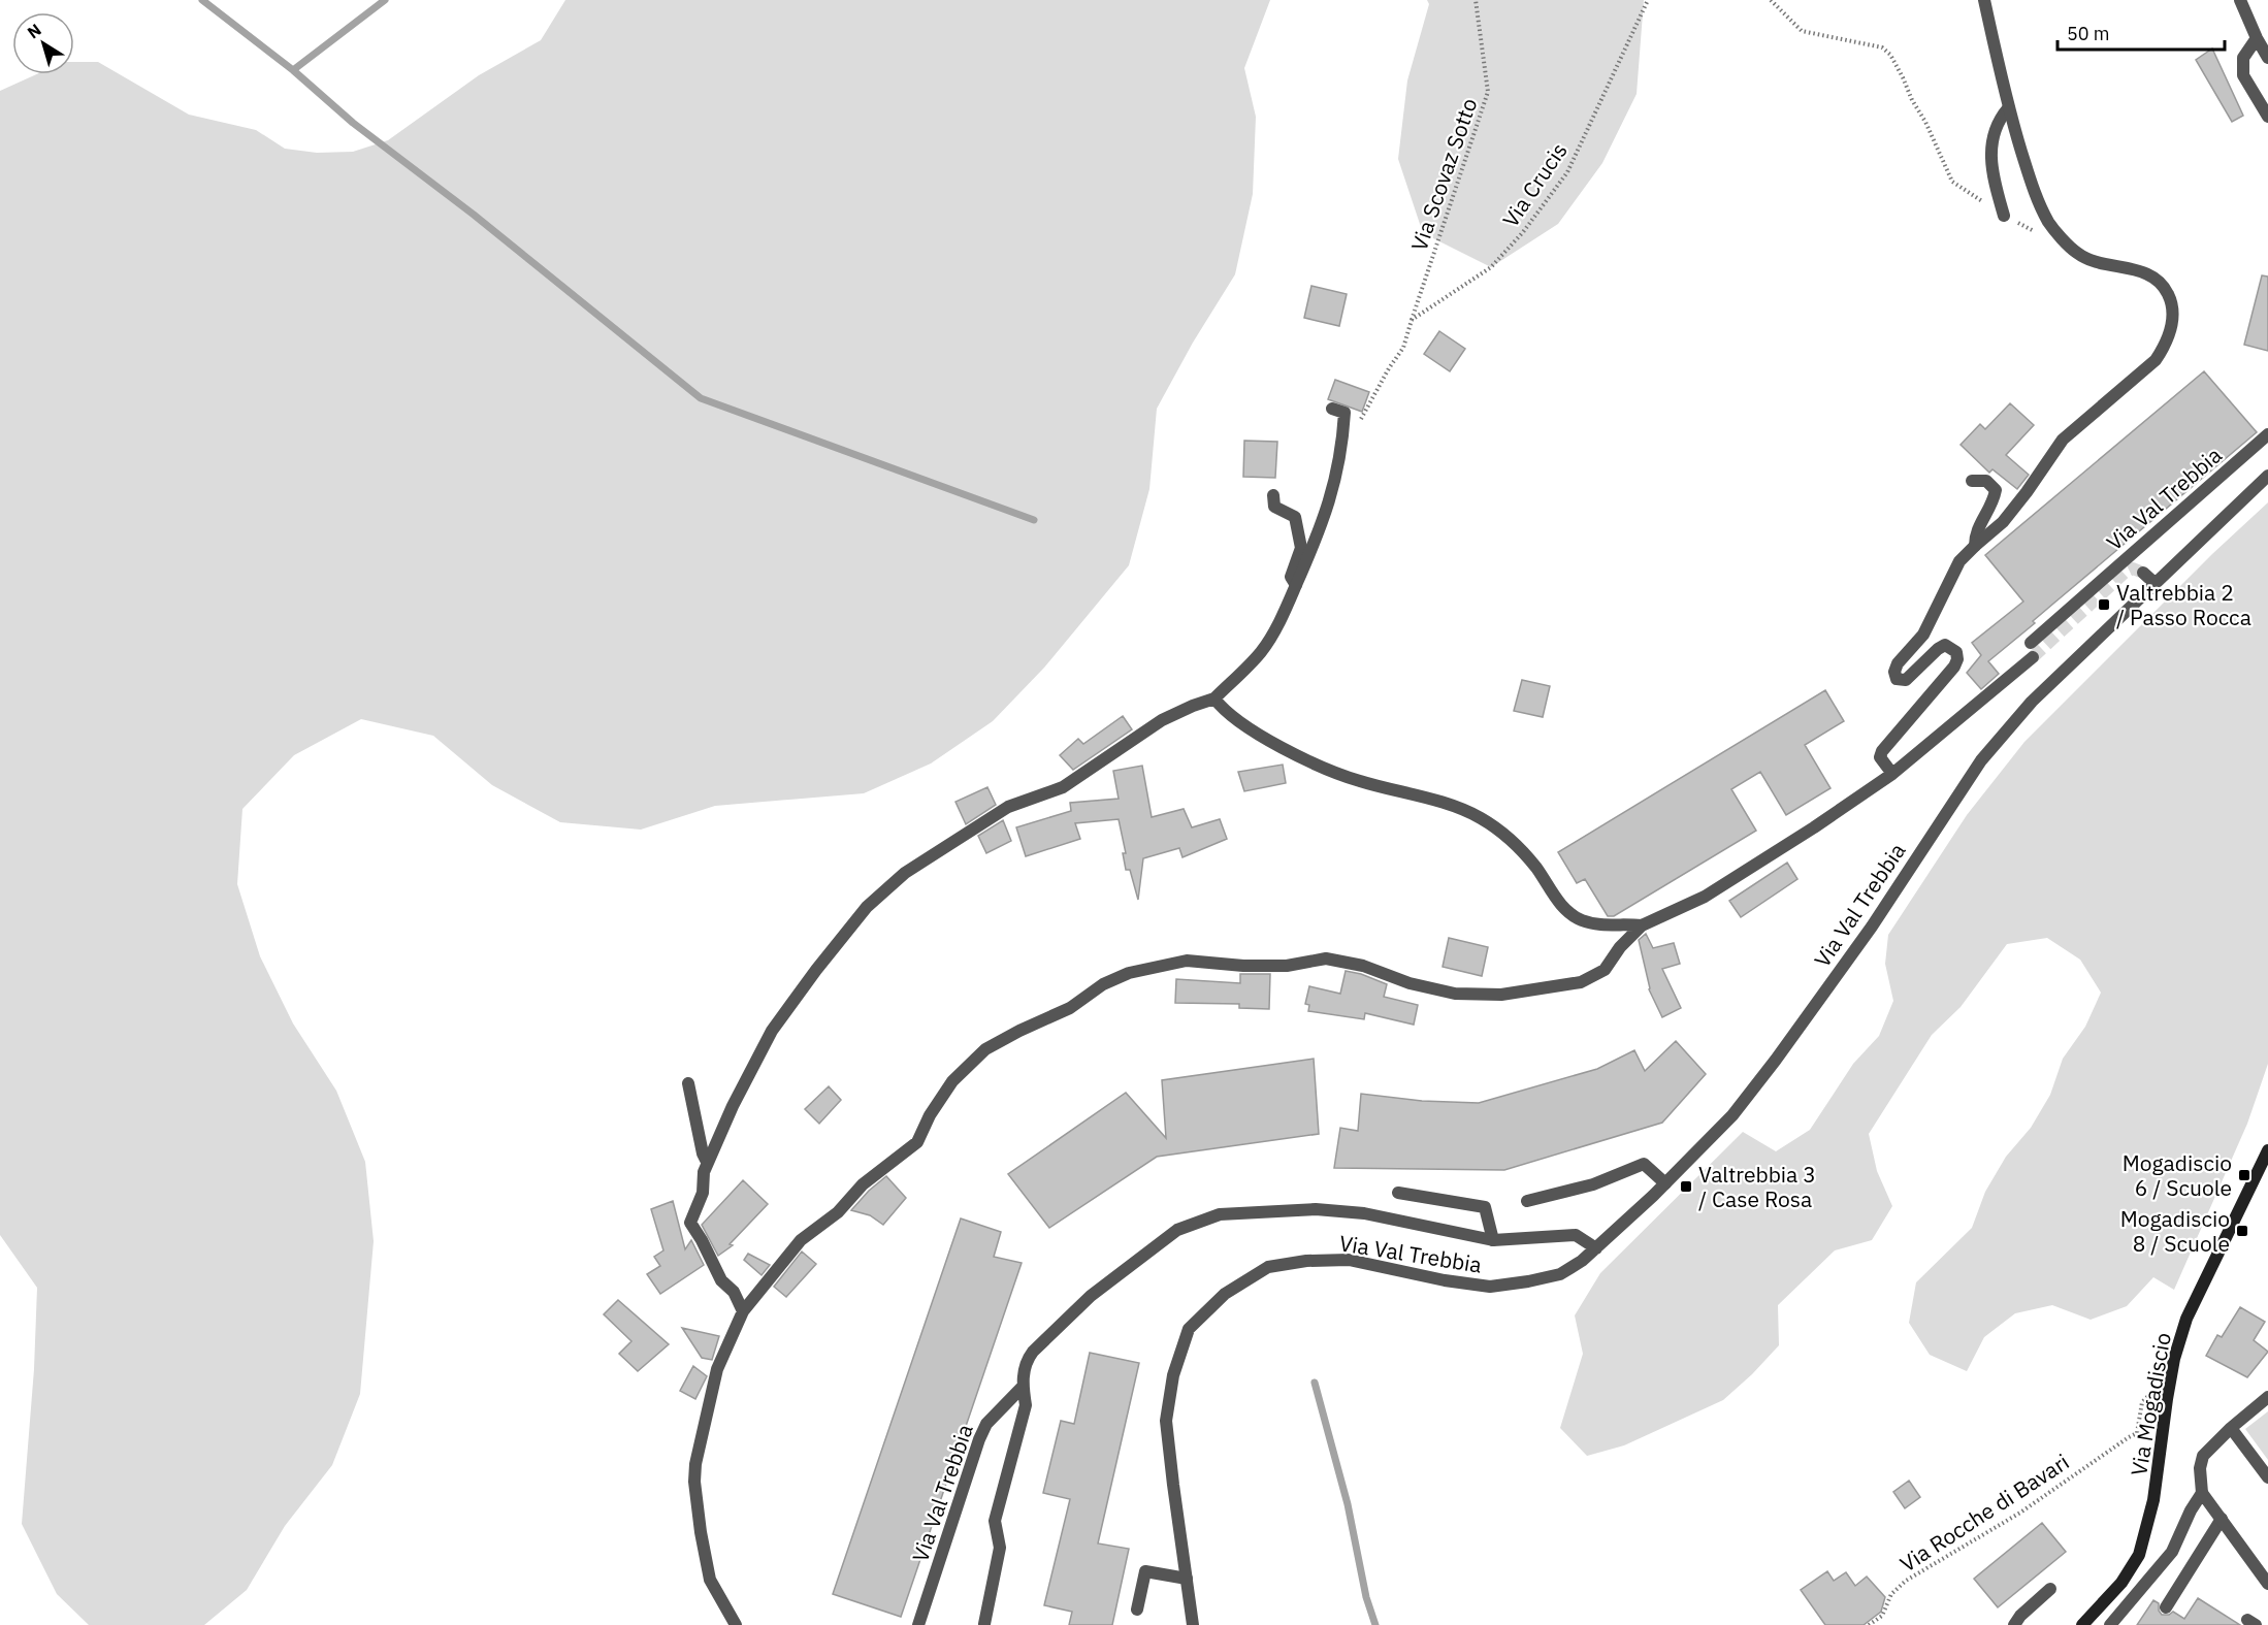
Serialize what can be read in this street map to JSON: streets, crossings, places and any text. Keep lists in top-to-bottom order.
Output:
{
  "streets": {
    "street": ["Via Val Trebbia", "Via Mogadiscio"],
    "path": ["Via Scovaz Sotto", "Via Crucis", "Via Rocche di Bavari"]
  },
  "crossings": [
    ["Via Scovaz Sotto", "Via Crucis"],
    ["Via Mogadiscio", "Via Rocche di Bavari"]
  ],
  "places": {
    "transit": [
      "Valtrebbia 2 / Passo Rocca",
      "Mogadiscio 6 / Scuole",
      "Valtrebbia 3 / Case Rosa",
      "Mogadiscio 8 / Scuole"
    ]
  },
  "scale_bar": "50 m",
  "north": "top left"
}
